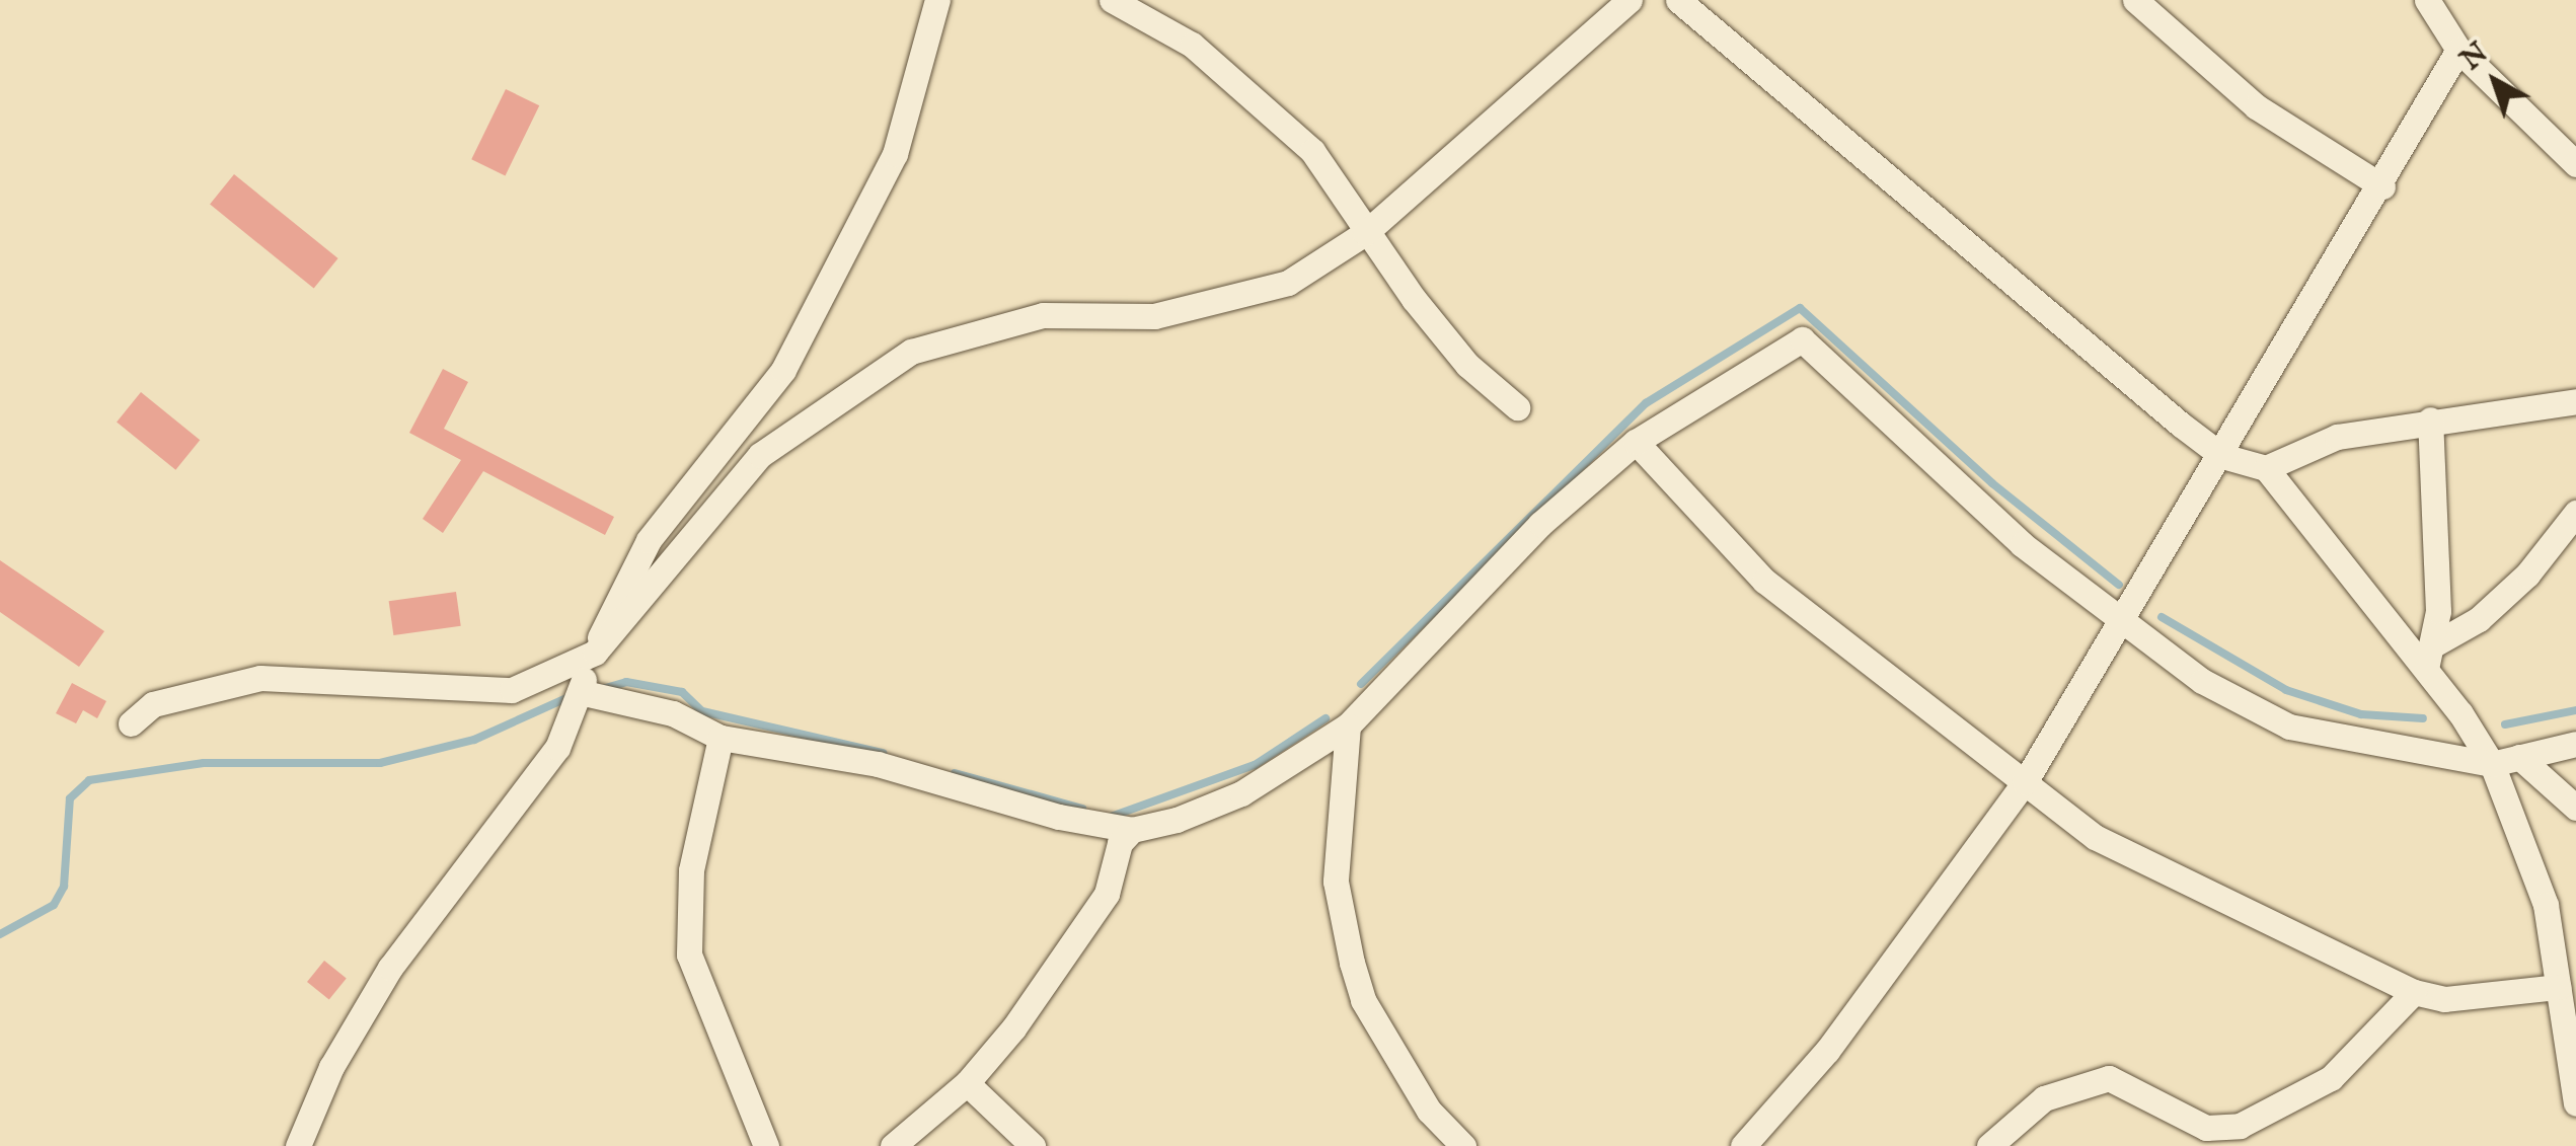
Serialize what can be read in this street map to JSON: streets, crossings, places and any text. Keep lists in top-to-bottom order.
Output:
{
  "north": "top left"
}
